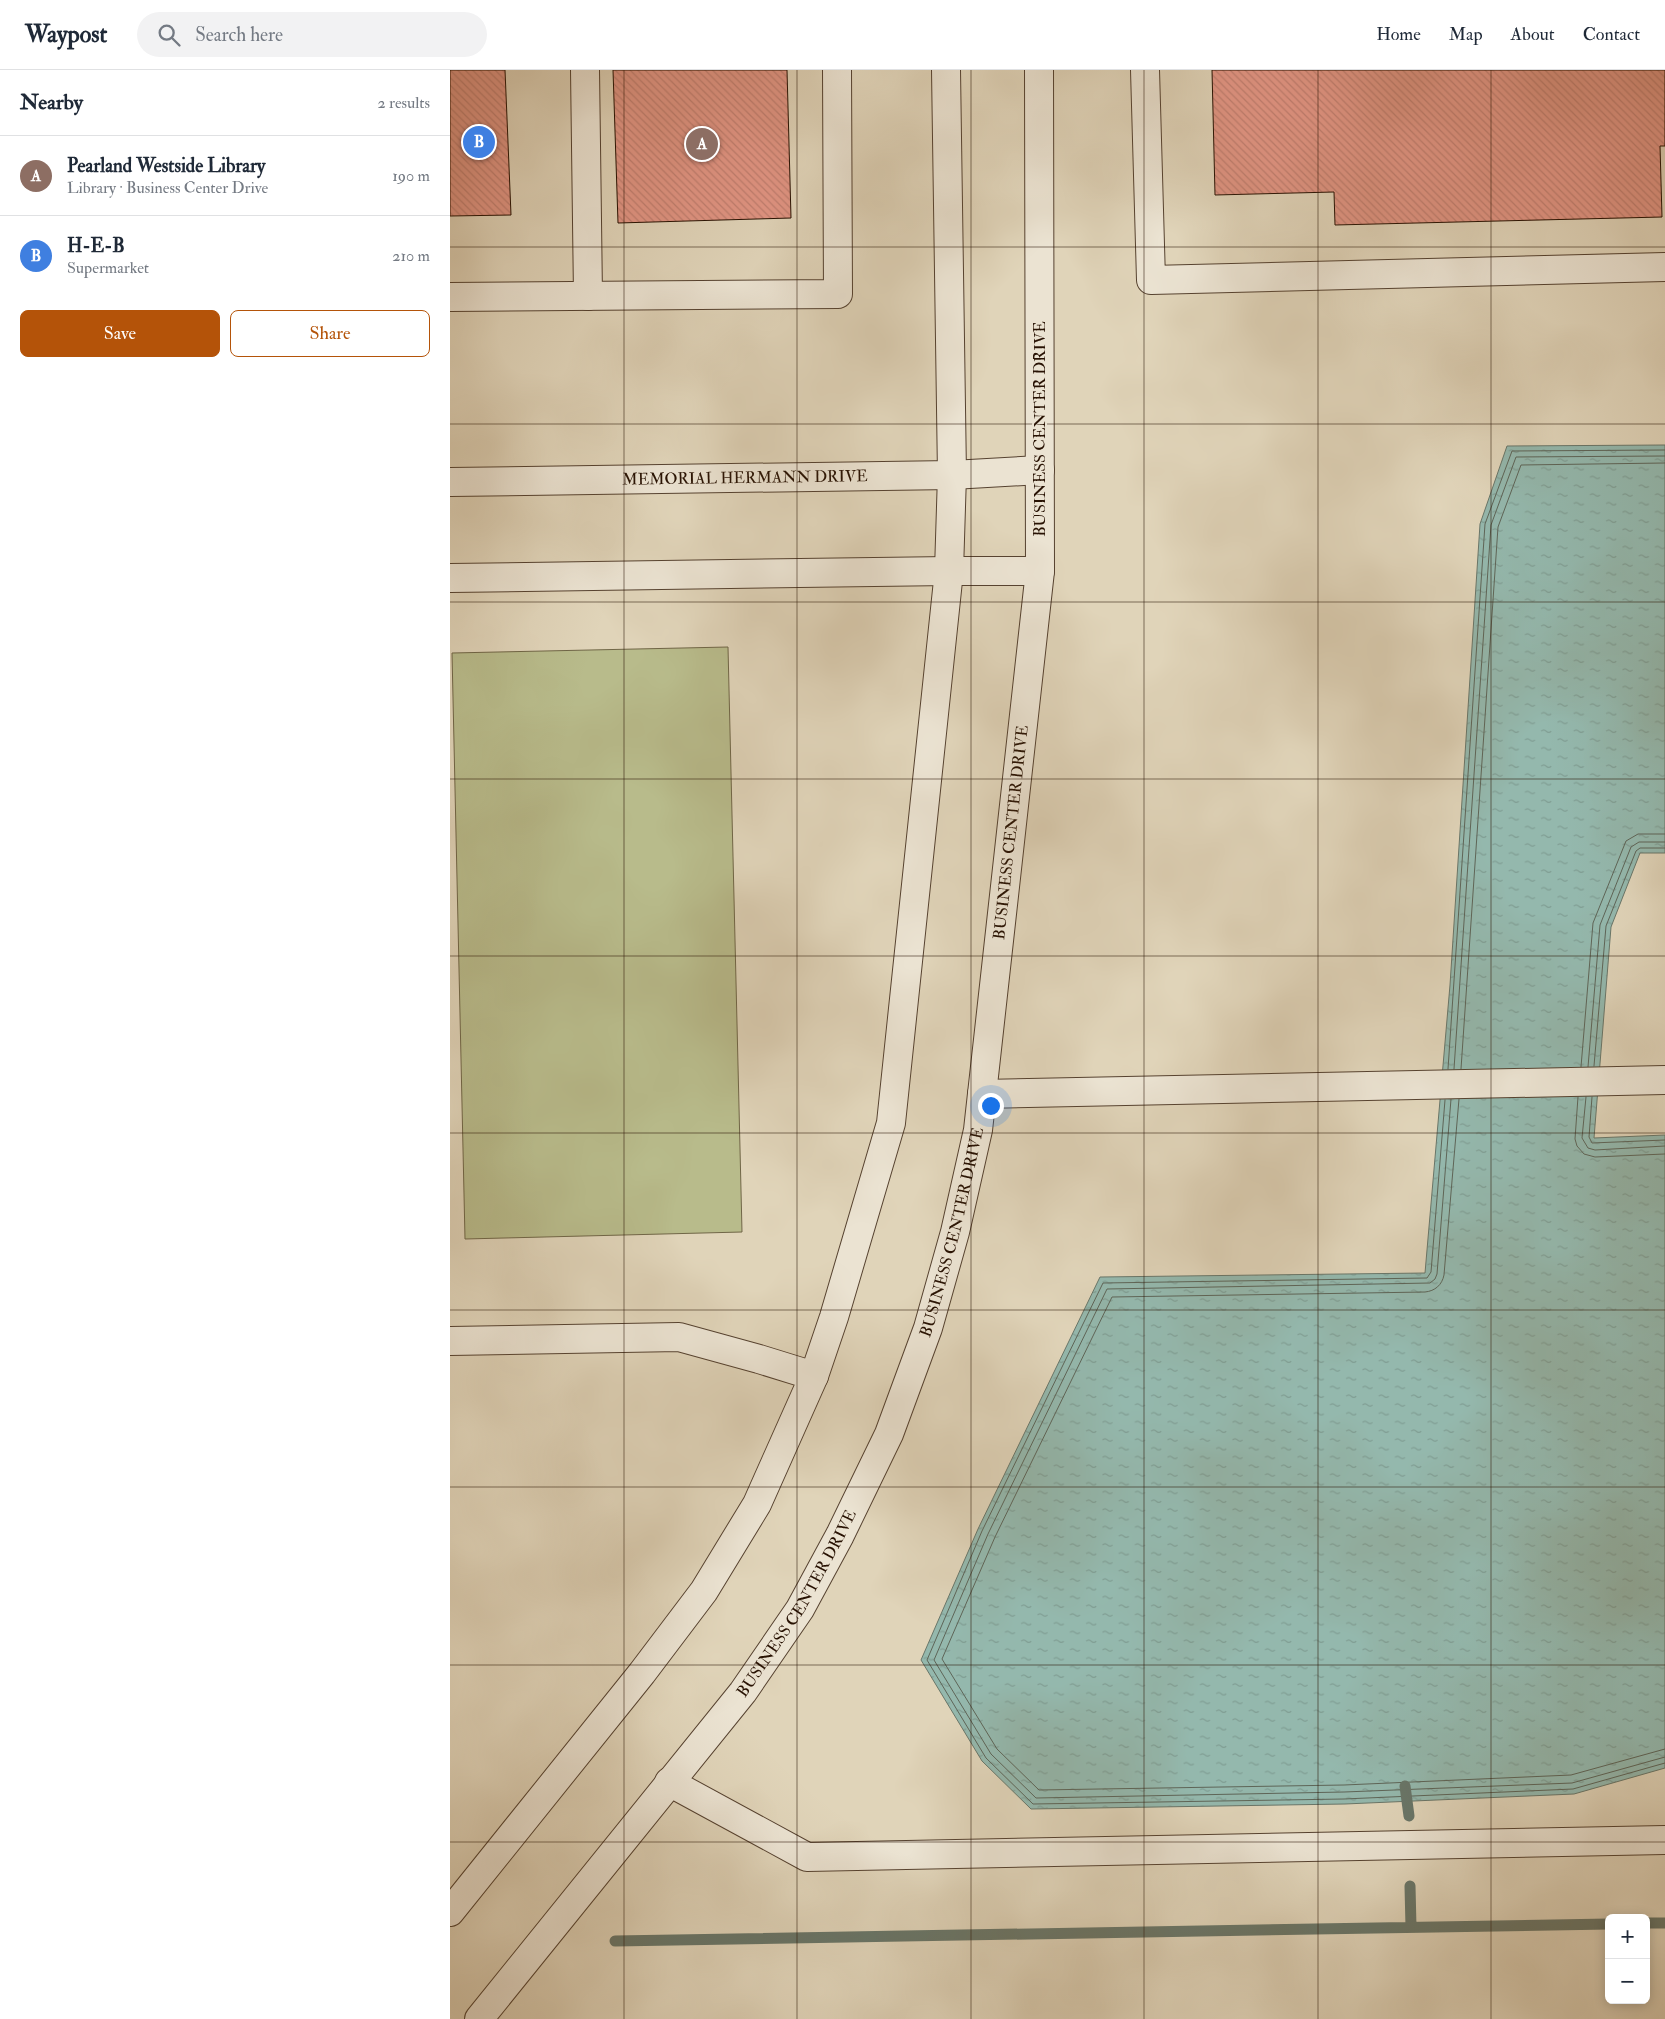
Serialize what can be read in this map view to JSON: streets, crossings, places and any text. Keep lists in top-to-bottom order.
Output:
{
  "streets": {
    "street": ["BUSINESS CENTER DRIVE", "MEMORIAL HERMANN DRIVE"]
  },
  "crossings": [
    ["BUSINESS CENTER DRIVE", "MEMORIAL HERMANN DRIVE"]
  ],
  "page": {
    "header": "Waypost",
    "search": "Search here",
    "nav": [
      "Home",
      "Map",
      "About",
      "Contact"
    ],
    "heading": ["Nearby", "2 results"],
    "pins": ["B", "A"],
    "list": [
      {
        "mark": "A",
        "name": "Pearland Westside Library",
        "note": "Library · Business Center Drive",
        "value": "190 m"
      },
      {
        "mark": "B",
        "name": "H-E-B",
        "note": "Supermarket",
        "value": "210 m"
      }
    ],
    "buttons": ["Save", "Share"],
    "map_buttons": ["+", "−"]
  }
}
